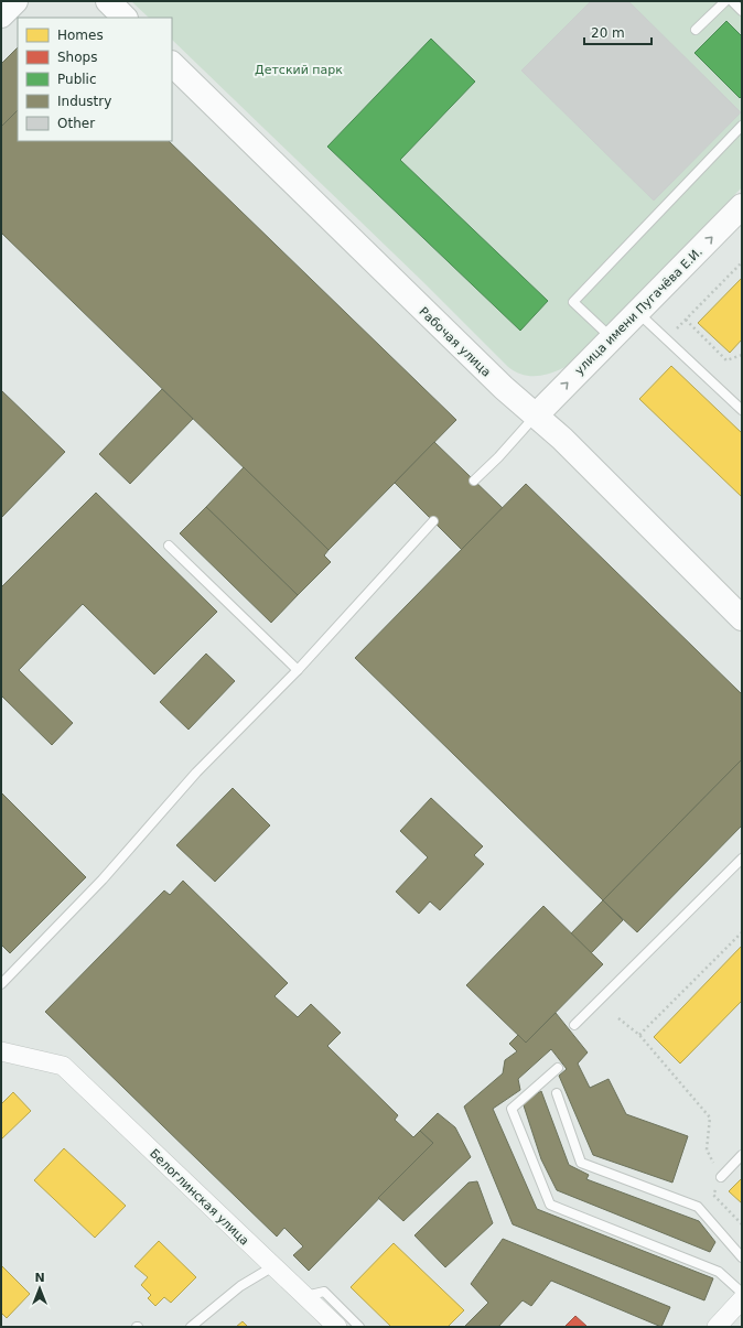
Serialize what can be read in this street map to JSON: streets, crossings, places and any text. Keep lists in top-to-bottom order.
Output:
{
  "streets": {
    "main road": ["улица имени Пугачёва Е.И.", "Рабочая улица"],
    "street": ["Белоглинская улица"]
  },
  "crossings": [
    ["улица имени Пугачёва Е.И.", "Рабочая улица"]
  ],
  "one_way": ["улица имени Пугачёва Е.И."],
  "parks": ["Детский парк"],
  "legend": [
    "Homes",
    "Shops",
    "Public",
    "Industry",
    "Other"
  ],
  "scale_bar": "20 m",
  "north": "top"
}
